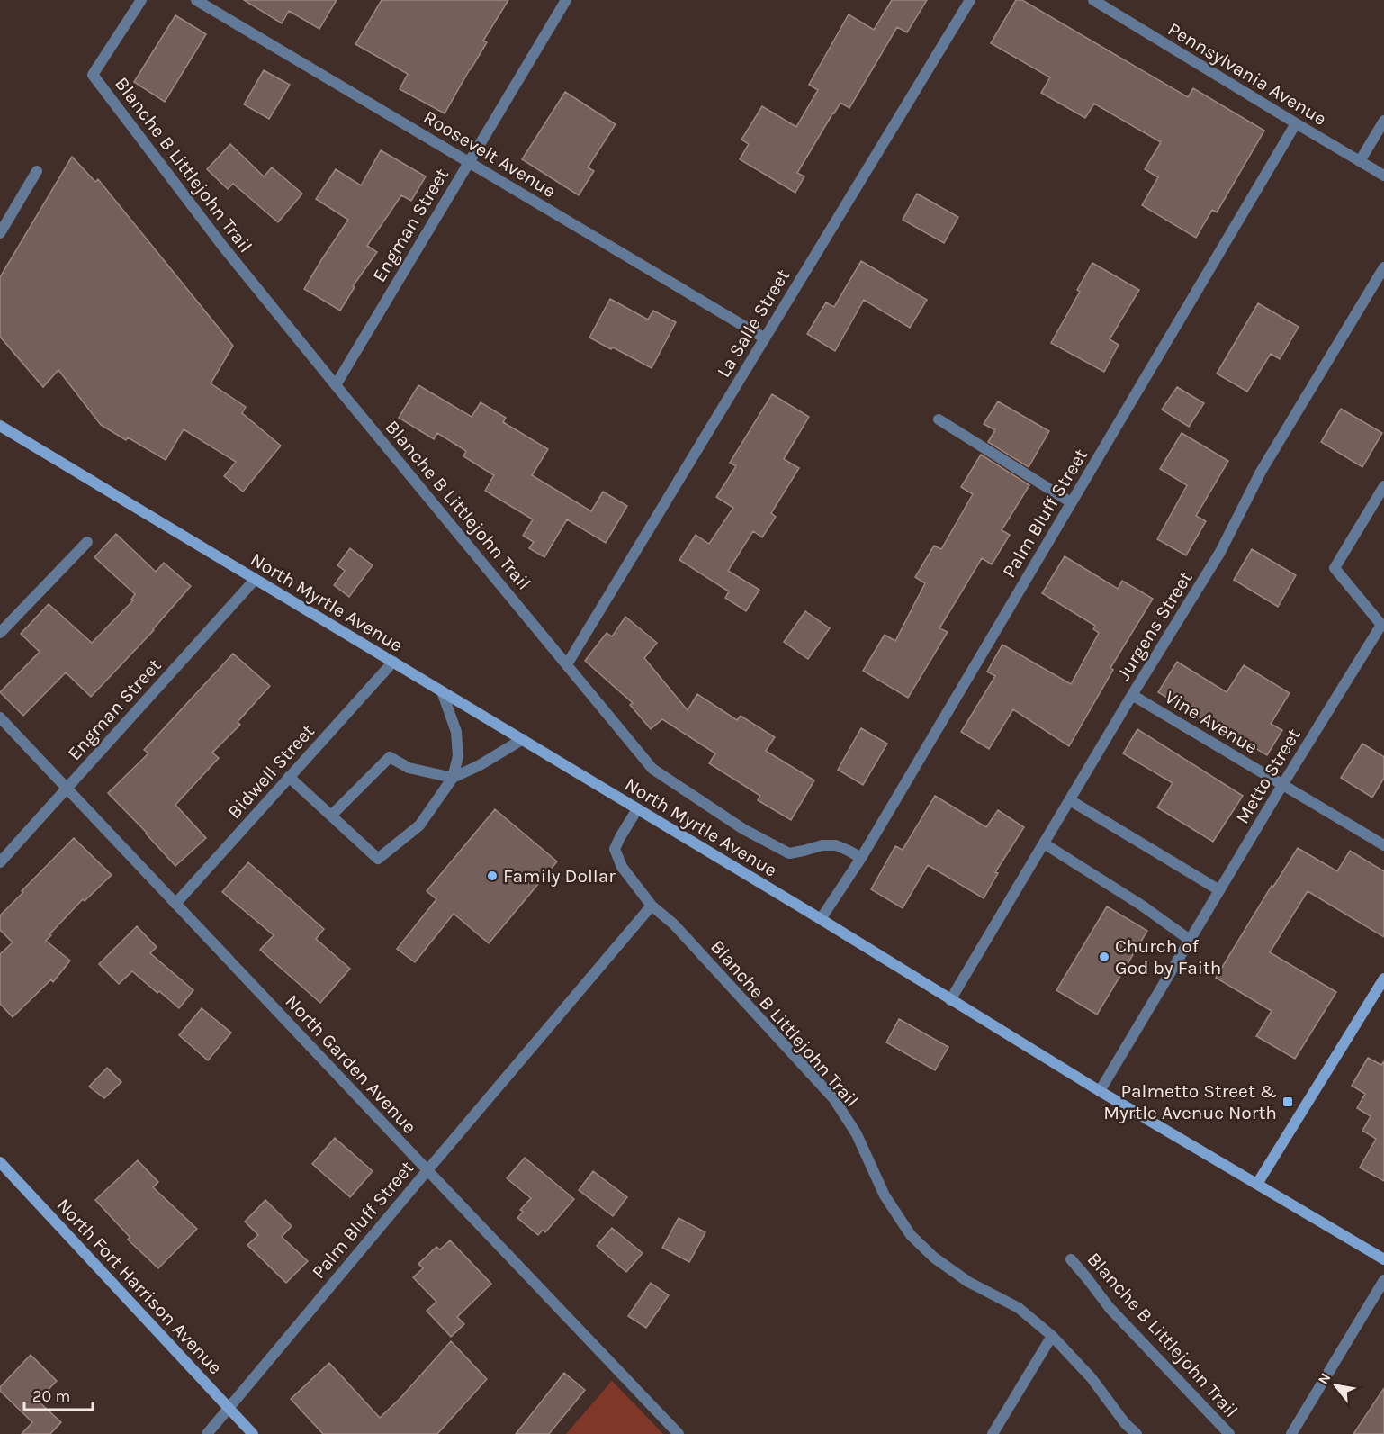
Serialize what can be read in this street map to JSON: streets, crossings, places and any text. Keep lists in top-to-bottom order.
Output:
{
  "streets": {
    "main road": ["North Myrtle Avenue", "North Fort Harrison Avenue"],
    "street": [
      "Pennsylvania Avenue",
      "Roosevelt Avenue",
      "Blanche B Littlejohn Trail",
      "Engman Street",
      "La Salle Street",
      "Palm Bluff Street",
      "Jurgens Street",
      "Vine Avenue",
      "Bidwell Street",
      "Metto Street",
      "North Garden Avenue"
    ]
  },
  "crossings": [
    ["Pennsylvania Avenue", "Palm Bluff Street"],
    ["Roosevelt Avenue", "Engman Street"],
    ["Roosevelt Avenue", "La Salle Street"],
    ["Blanche B Littlejohn Trail", "Engman Street"],
    ["Blanche B Littlejohn Trail", "La Salle Street"],
    ["Blanche B Littlejohn Trail", "Palm Bluff Street"],
    ["Blanche B Littlejohn Trail", "North Myrtle Avenue"],
    ["Engman Street", "North Myrtle Avenue"],
    ["Engman Street", "North Garden Avenue"],
    ["Palm Bluff Street", "North Myrtle Avenue"],
    ["Palm Bluff Street", "North Garden Avenue"],
    ["Palm Bluff Street", "North Fort Harrison Avenue"],
    ["North Myrtle Avenue", "Jurgens Street"],
    ["North Myrtle Avenue", "Bidwell Street"],
    ["North Myrtle Avenue", "Metto Street"],
    ["Jurgens Street", "Vine Avenue"],
    ["Vine Avenue", "Metto Street"],
    ["Bidwell Street", "North Garden Avenue"]
  ],
  "places": {
    "other": ["Family Dollar", "Church of God by Faith"],
    "transit": ["Palmetto Street & Myrtle Avenue North"]
  },
  "scale_bar": "20 m",
  "north": "top left"
}
